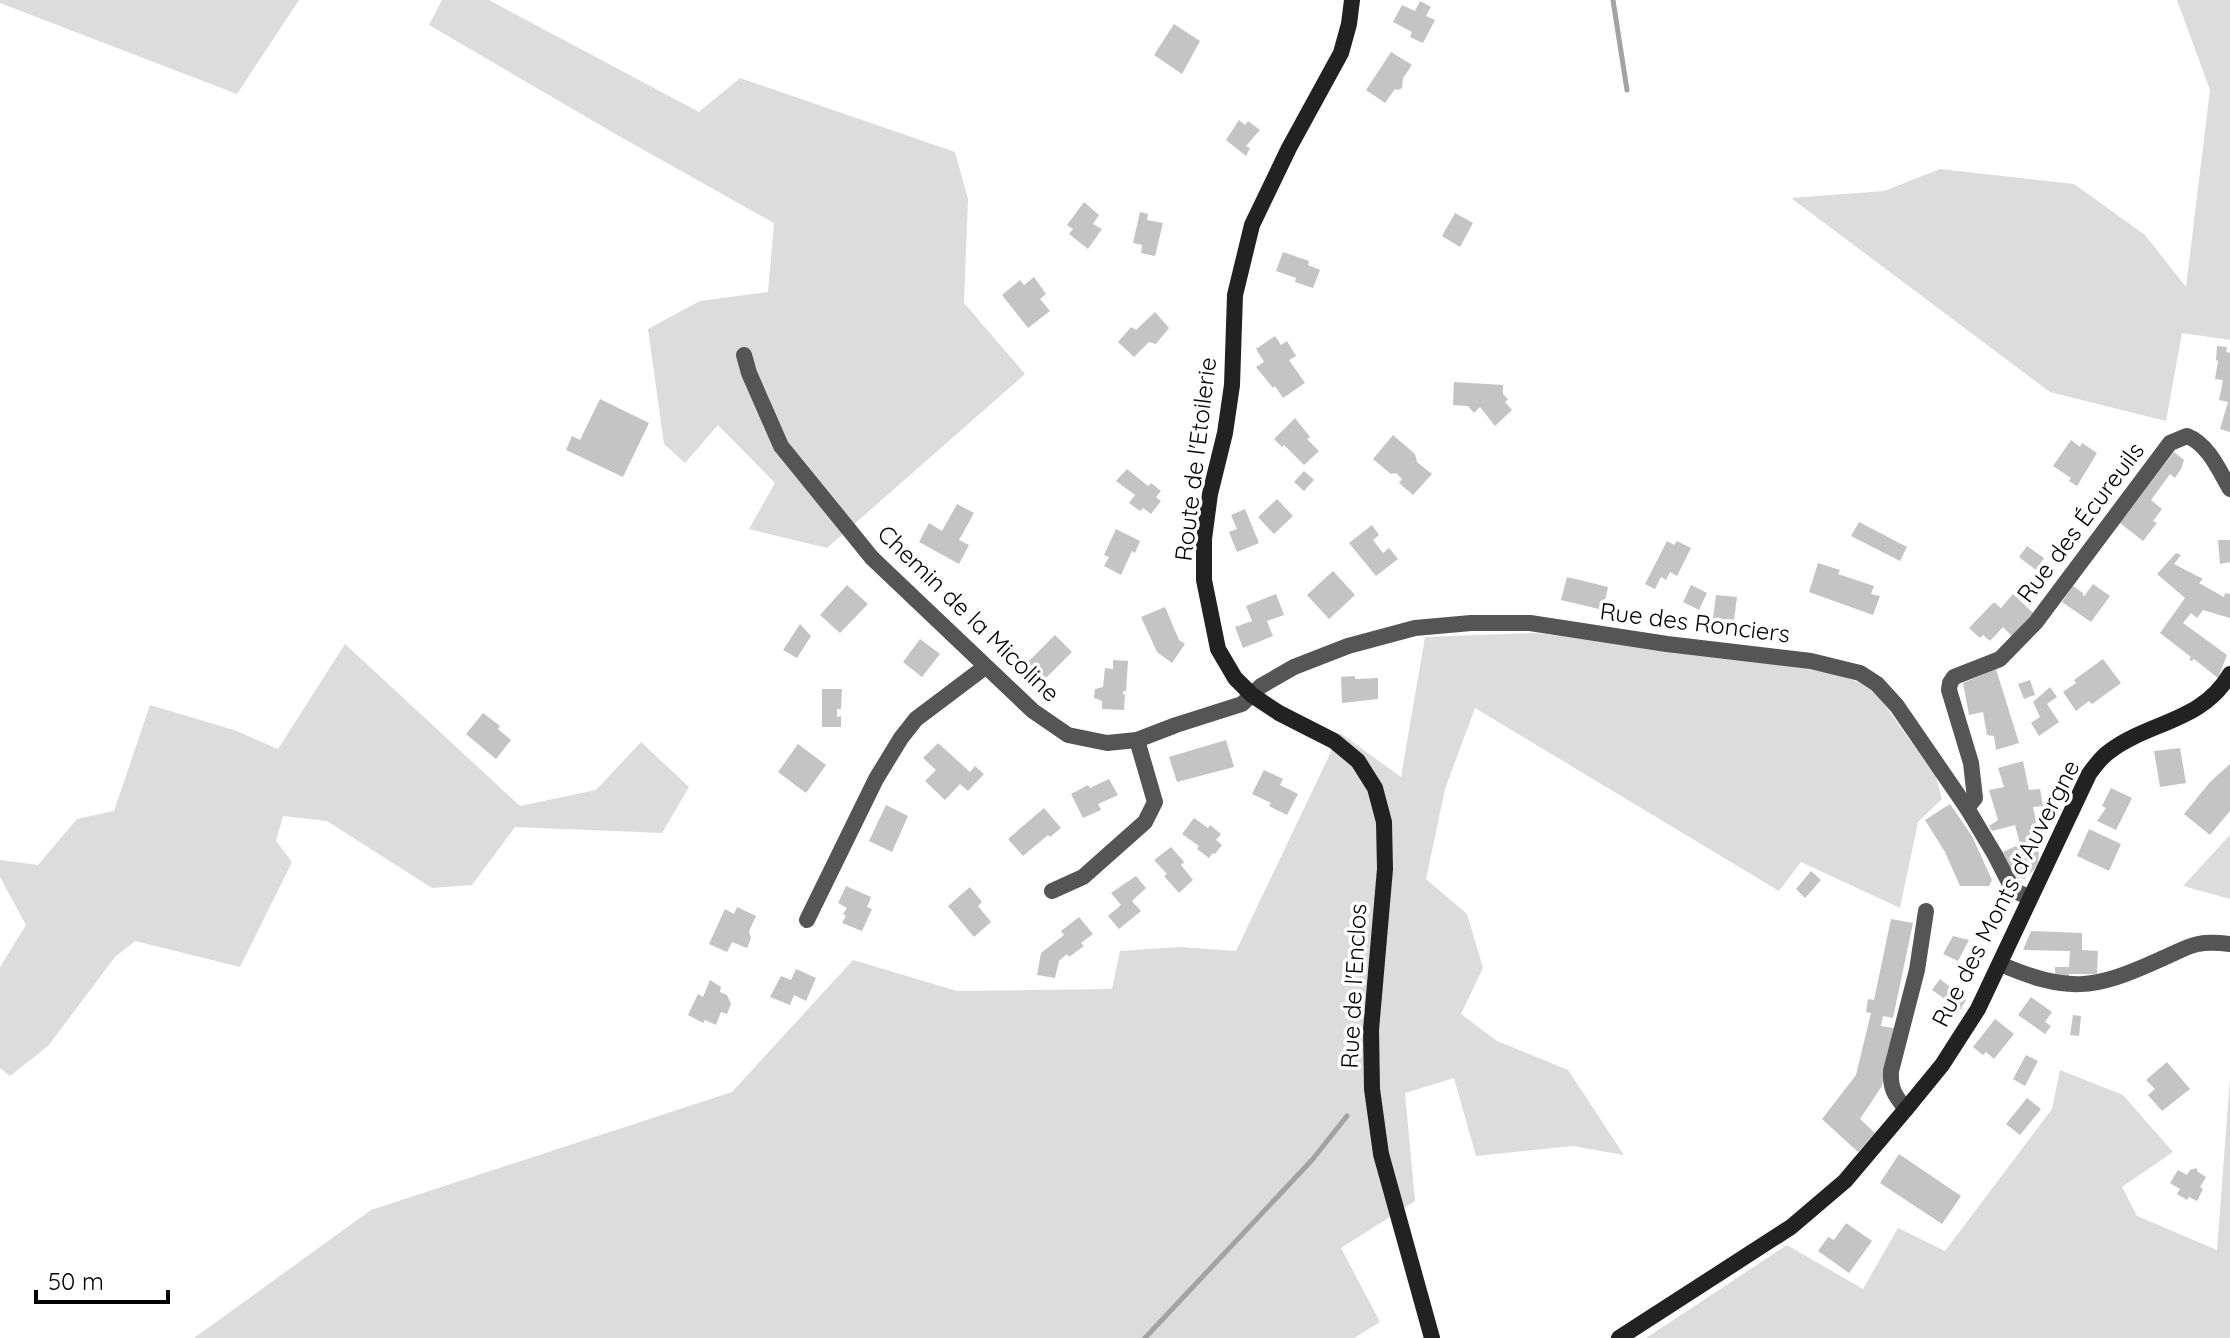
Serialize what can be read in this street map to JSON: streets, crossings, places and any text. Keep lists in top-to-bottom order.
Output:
{
  "streets": {
    "street": [
      "Route de l'Etoilerie",
      "Rue des Écureuils",
      "Chemin de la Micoline",
      "Rue des Ronciers",
      "Rue des Monts d'Auvergne",
      "Rue de l'Enclos"
    ]
  },
  "crossings": [
    ["Route de l'Etoilerie", "Chemin de la Micoline"],
    ["Route de l'Etoilerie", "Rue des Ronciers"],
    ["Route de l'Etoilerie", "Rue de l'Enclos"],
    ["Rue des Écureuils", "Rue des Ronciers"],
    ["Chemin de la Micoline", "Rue des Ronciers"],
    ["Chemin de la Micoline", "Rue de l'Enclos"],
    ["Rue des Ronciers", "Rue des Monts d'Auvergne"],
    ["Rue des Ronciers", "Rue de l'Enclos"]
  ],
  "scale_bar": "50 m"
}
